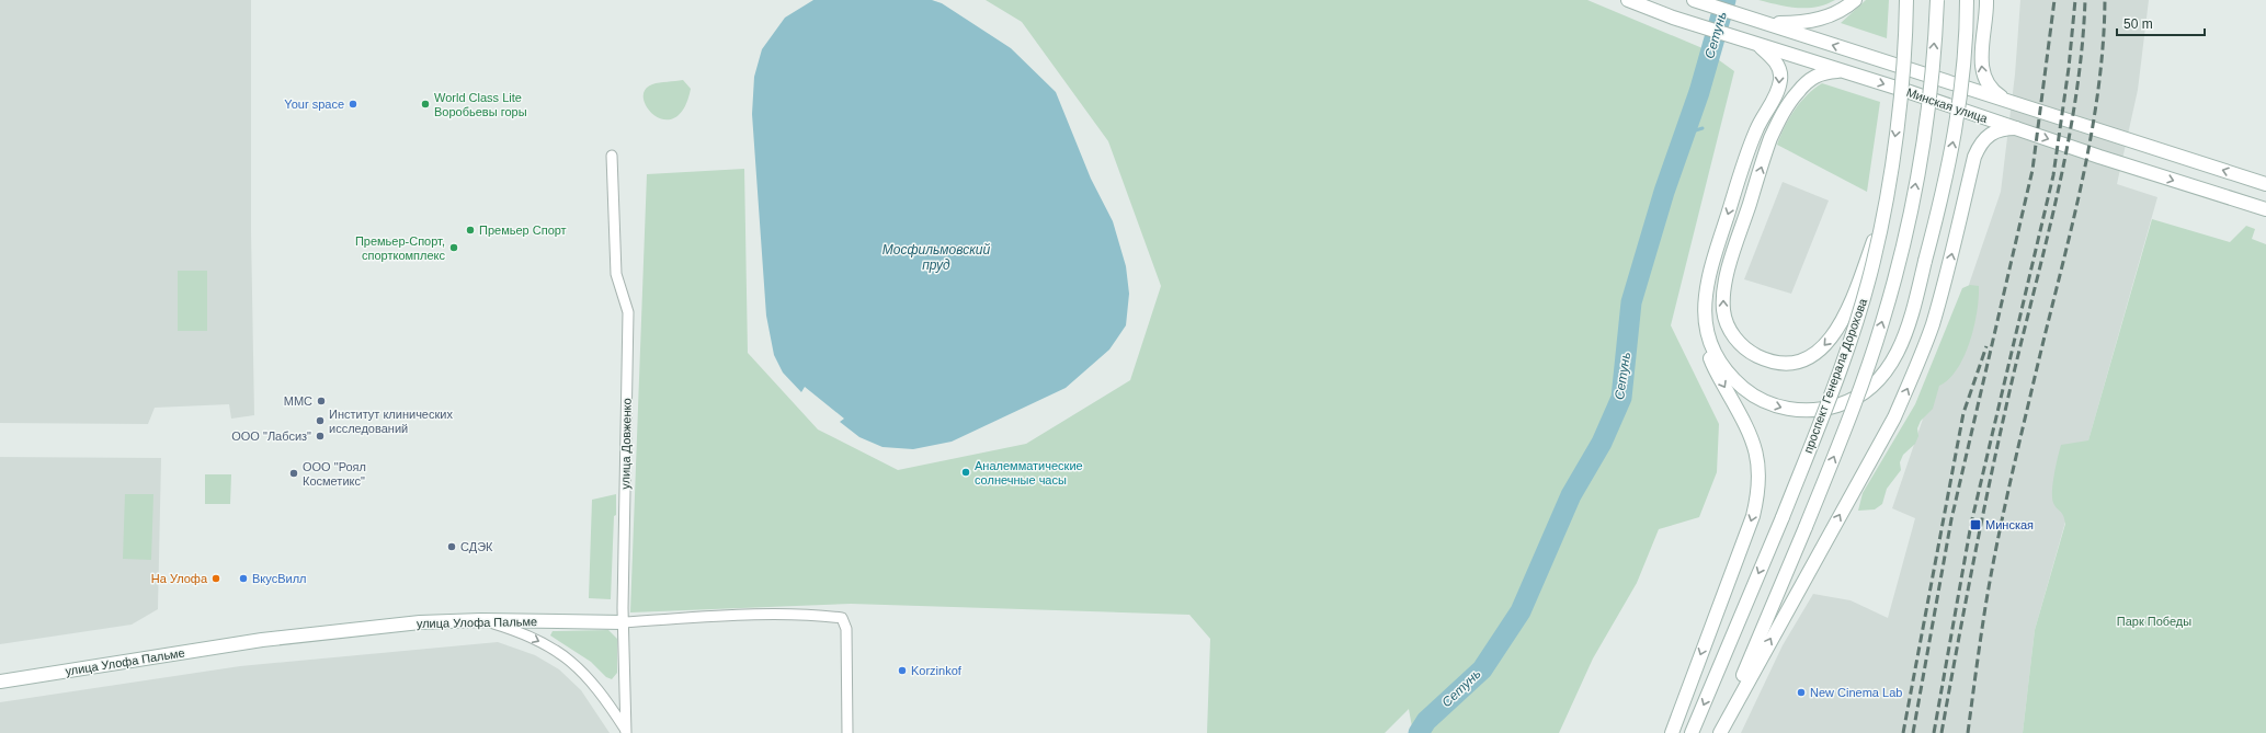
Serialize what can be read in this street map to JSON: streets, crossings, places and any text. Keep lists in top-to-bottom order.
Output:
{
  "streets": {
    "main road": ["Минская улица", "проспект Генерала Дорохова", "улица Улофа Пальме"],
    "street": ["улица Довженко"]
  },
  "crossings": [
    ["улица Довженко", "улица Улофа Пальме"]
  ],
  "water": ["Сетунь", "Мосфильмовский пруд"],
  "parks": ["Парк Победы"],
  "places": {
    "other": [
      "Your space",
      "World Class Lite Воробьевы горы",
      "Премьер Спорт",
      "Премьер-Спорт, спорткомплекс",
      "ММС",
      "Институт клинических исследований",
      "ООО \"Лабсиз\"",
      "Аналемматические солнечные часы",
      "ООО \"Роял Косметикс\"",
      "СДЭК",
      "На Улофа",
      "ВкусВилл",
      "Korzinkof",
      "New Cinema Lab"
    ],
    "transit": ["Минская"]
  },
  "scale_bar": "50 m"
}
